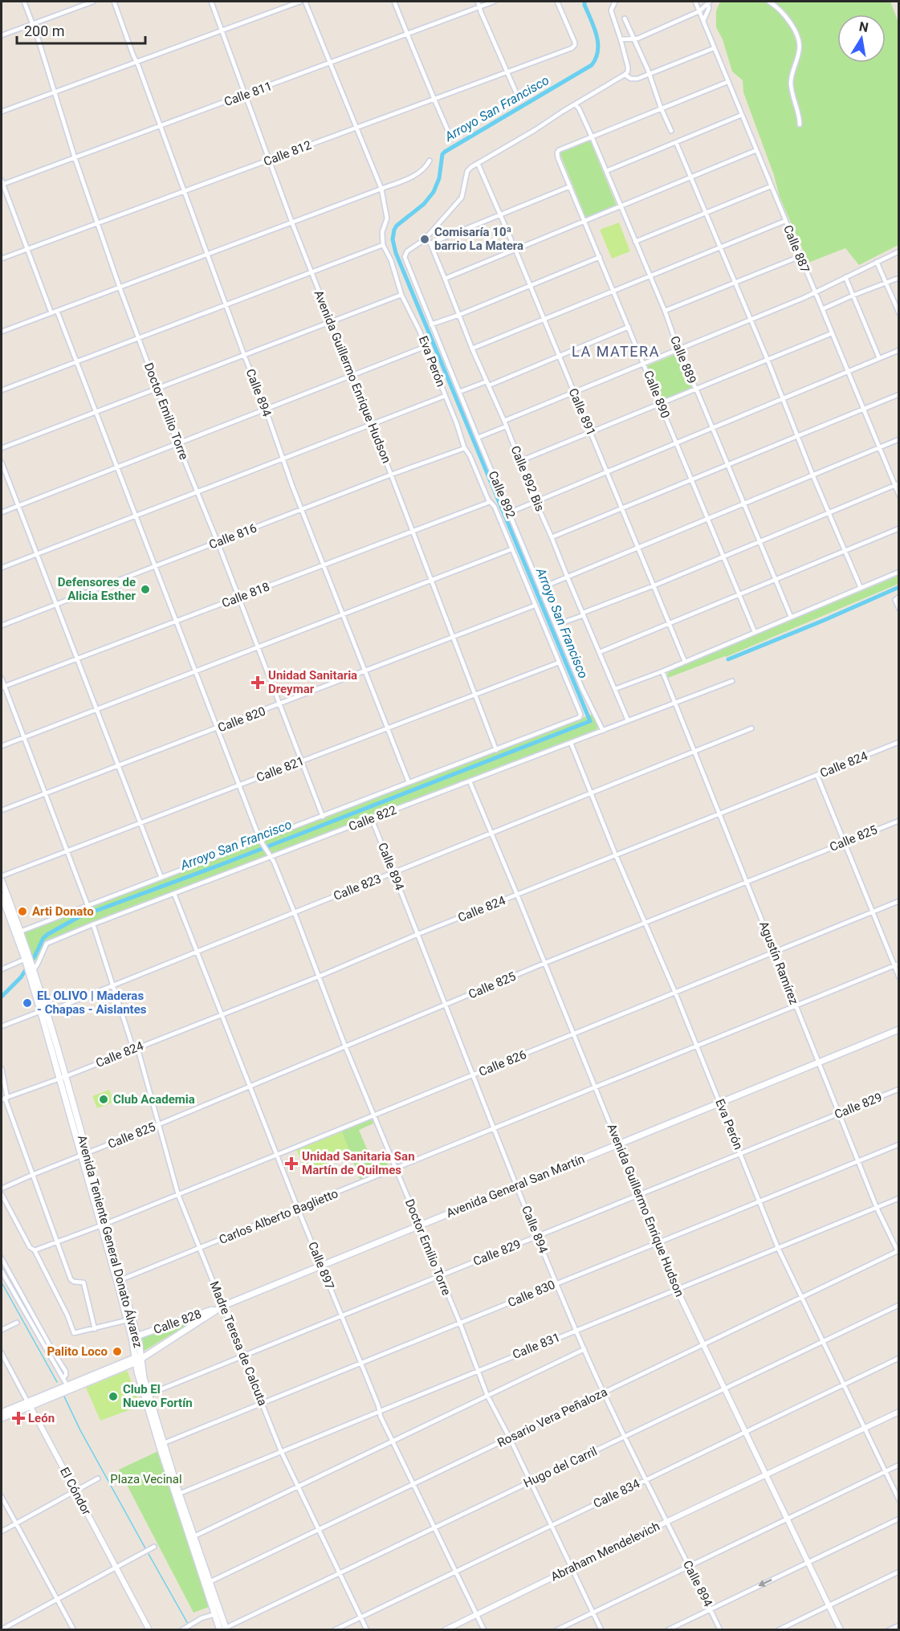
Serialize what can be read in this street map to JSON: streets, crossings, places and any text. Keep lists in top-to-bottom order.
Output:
{
  "streets": {
    "main road": ["Avenida General San Martín", "Avenida Teniente General Donato Álvarez", "Calle 828"],
    "street": [
      "Calle 811",
      "Calle 812",
      "Calle 887",
      "Calle 889",
      "Eva Perón",
      "Avenida Guillermo Enrique Hudson",
      "Calle 894",
      "Calle 890",
      "Doctor Emilio Torre",
      "Calle 891",
      "Calle 892 Bis",
      "Calle 892",
      "Calle 816",
      "Calle 818",
      "Calle 820",
      "Calle 824",
      "Calle 821",
      "Calle 822",
      "Calle 825",
      "Calle 823",
      "Agustín Ramírez",
      "Calle 826",
      "Calle 829",
      "Carlos Alberto Baglietto",
      "Calle 897",
      "Calle 830",
      "Madre Teresa de Calcuta",
      "Calle 831",
      "Rosario Vera Peñaloza",
      "Hugo del Carril",
      "El Cóndor",
      "Calle 834",
      "Abraham Mendelevich"
    ]
  },
  "crossings": [
    ["Calle 811", "Avenida Guillermo Enrique Hudson"],
    ["Calle 811", "Calle 894"],
    ["Calle 811", "Doctor Emilio Torre"],
    ["Calle 812", "Avenida Guillermo Enrique Hudson"],
    ["Calle 812", "Calle 894"],
    ["Calle 812", "Doctor Emilio Torre"],
    ["Calle 889", "Calle 890"],
    ["Eva Perón", "Calle 816"],
    ["Eva Perón", "Calle 818"],
    ["Eva Perón", "Calle 820"],
    ["Eva Perón", "Calle 824"],
    ["Eva Perón", "Calle 821"],
    ["Eva Perón", "Calle 822"],
    ["Eva Perón", "Calle 825"],
    ["Eva Perón", "Calle 823"],
    ["Eva Perón", "Calle 826"],
    ["Eva Perón", "Calle 829"],
    ["Eva Perón", "Avenida General San Martín"],
    ["Eva Perón", "Carlos Alberto Baglietto"],
    ["Eva Perón", "Calle 830"],
    ["Eva Perón", "Calle 831"],
    ["Eva Perón", "Rosario Vera Peñaloza"],
    ["Eva Perón", "Hugo del Carril"],
    ["Eva Perón", "Calle 834"],
    ["Eva Perón", "Abraham Mendelevich"],
    ["Avenida Guillermo Enrique Hudson", "Calle 816"],
    ["Avenida Guillermo Enrique Hudson", "Calle 818"],
    ["Avenida Guillermo Enrique Hudson", "Calle 820"],
    ["Avenida Guillermo Enrique Hudson", "Calle 824"],
    ["Avenida Guillermo Enrique Hudson", "Calle 821"],
    ["Avenida Guillermo Enrique Hudson", "Calle 822"],
    ["Avenida Guillermo Enrique Hudson", "Calle 825"],
    ["Avenida Guillermo Enrique Hudson", "Calle 823"],
    ["Avenida Guillermo Enrique Hudson", "Calle 826"],
    ["Avenida Guillermo Enrique Hudson", "Calle 829"],
    ["Avenida Guillermo Enrique Hudson", "Avenida General San Martín"],
    ["Avenida Guillermo Enrique Hudson", "Carlos Alberto Baglietto"],
    ["Avenida Guillermo Enrique Hudson", "Calle 830"],
    ["Avenida Guillermo Enrique Hudson", "Calle 831"],
    ["Avenida Guillermo Enrique Hudson", "Rosario Vera Peñaloza"],
    ["Avenida Guillermo Enrique Hudson", "Hugo del Carril"],
    ["Avenida Guillermo Enrique Hudson", "Calle 834"],
    ["Avenida Guillermo Enrique Hudson", "Abraham Mendelevich"],
    ["Calle 894", "Calle 816"],
    ["Calle 894", "Calle 818"],
    ["Calle 894", "Calle 820"],
    ["Calle 894", "Calle 824"],
    ["Calle 894", "Calle 821"],
    ["Calle 894", "Calle 822"],
    ["Calle 894", "Calle 825"],
    ["Calle 894", "Calle 823"],
    ["Calle 894", "Calle 826"],
    ["Calle 894", "Calle 829"],
    ["Calle 894", "Avenida General San Martín"],
    ["Calle 894", "Carlos Alberto Baglietto"],
    ["Calle 894", "Calle 830"],
    ["Calle 894", "Calle 831"],
    ["Calle 894", "Rosario Vera Peñaloza"],
    ["Calle 894", "Hugo del Carril"],
    ["Calle 894", "Calle 834"],
    ["Calle 894", "Abraham Mendelevich"],
    ["Doctor Emilio Torre", "Calle 816"],
    ["Doctor Emilio Torre", "Calle 818"],
    ["Doctor Emilio Torre", "Calle 820"],
    ["Doctor Emilio Torre", "Calle 824"],
    ["Doctor Emilio Torre", "Calle 821"],
    ["Doctor Emilio Torre", "Calle 822"],
    ["Doctor Emilio Torre", "Calle 825"],
    ["Doctor Emilio Torre", "Calle 823"],
    ["Doctor Emilio Torre", "Calle 826"],
    ["Doctor Emilio Torre", "Calle 829"],
    ["Doctor Emilio Torre", "Avenida General San Martín"],
    ["Doctor Emilio Torre", "Carlos Alberto Baglietto"],
    ["Doctor Emilio Torre", "Calle 830"],
    ["Doctor Emilio Torre", "Calle 831"],
    ["Doctor Emilio Torre", "Rosario Vera Peñaloza"],
    ["Doctor Emilio Torre", "Hugo del Carril"],
    ["Doctor Emilio Torre", "Calle 834"],
    ["Doctor Emilio Torre", "Abraham Mendelevich"],
    ["Calle 892 Bis", "Calle 822"],
    ["Calle 892", "Calle 822"],
    ["Calle 824", "Agustín Ramírez"],
    ["Calle 824", "Avenida Teniente General Donato Álvarez"],
    ["Calle 824", "Calle 897"],
    ["Calle 824", "Madre Teresa de Calcuta"],
    ["Calle 822", "Agustín Ramírez"],
    ["Calle 822", "Avenida Teniente General Donato Álvarez"],
    ["Calle 822", "Calle 897"],
    ["Calle 822", "Madre Teresa de Calcuta"],
    ["Calle 825", "Agustín Ramírez"],
    ["Calle 825", "Avenida Teniente General Donato Álvarez"],
    ["Calle 825", "Calle 897"],
    ["Calle 825", "Madre Teresa de Calcuta"],
    ["Calle 823", "Agustín Ramírez"],
    ["Calle 823", "Avenida Teniente General Donato Álvarez"],
    ["Calle 823", "Calle 897"],
    ["Calle 823", "Madre Teresa de Calcuta"],
    ["Agustín Ramírez", "Calle 826"],
    ["Agustín Ramírez", "Calle 829"],
    ["Agustín Ramírez", "Avenida General San Martín"],
    ["Agustín Ramírez", "Carlos Alberto Baglietto"],
    ["Agustín Ramírez", "Calle 830"],
    ["Agustín Ramírez", "Calle 831"],
    ["Agustín Ramírez", "Rosario Vera Peñaloza"],
    ["Calle 826", "Avenida Teniente General Donato Álvarez"],
    ["Calle 826", "Calle 897"],
    ["Calle 826", "Madre Teresa de Calcuta"],
    ["Calle 829", "Avenida Teniente General Donato Álvarez"],
    ["Calle 829", "Calle 897"],
    ["Calle 829", "Madre Teresa de Calcuta"],
    ["Avenida General San Martín", "Avenida Teniente General Donato Álvarez"],
    ["Avenida General San Martín", "Calle 897"],
    ["Avenida General San Martín", "Calle 828"],
    ["Avenida General San Martín", "Madre Teresa de Calcuta"],
    ["Avenida General San Martín", "El Cóndor"],
    ["Carlos Alberto Baglietto", "Avenida Teniente General Donato Álvarez"],
    ["Carlos Alberto Baglietto", "Calle 897"],
    ["Carlos Alberto Baglietto", "Madre Teresa de Calcuta"],
    ["Avenida Teniente General Donato Álvarez", "Calle 830"],
    ["Avenida Teniente General Donato Álvarez", "Calle 828"],
    ["Avenida Teniente General Donato Álvarez", "Calle 831"],
    ["Avenida Teniente General Donato Álvarez", "Rosario Vera Peñaloza"],
    ["Avenida Teniente General Donato Álvarez", "Hugo del Carril"],
    ["Calle 897", "Calle 830"],
    ["Calle 897", "Calle 831"],
    ["Calle 897", "Rosario Vera Peñaloza"],
    ["Calle 897", "Hugo del Carril"],
    ["Calle 897", "Calle 834"],
    ["Calle 897", "Abraham Mendelevich"],
    ["Calle 830", "Madre Teresa de Calcuta"],
    ["Calle 828", "Madre Teresa de Calcuta"],
    ["Madre Teresa de Calcuta", "Calle 831"],
    ["Madre Teresa de Calcuta", "Rosario Vera Peñaloza"],
    ["Madre Teresa de Calcuta", "Hugo del Carril"],
    ["Madre Teresa de Calcuta", "Calle 834"]
  ],
  "districts": ["LA MATERA"],
  "water": ["Arroyo San Francisco"],
  "parks": ["Plaza Vecinal"],
  "places": {
    "other": [
      "Comisaría 10ª barrio La Matera",
      "Defensores de Alicia Esther",
      "Arti Donato",
      "EL OLIVO | Maderas - Chapas - Aislantes",
      "Club Academia",
      "Palito Loco",
      "Club El Nuevo Fortín"
    ],
    "health": ["Unidad Sanitaria Dreymar", "Unidad Sanitaria San Martín de Quilmes", "León"]
  },
  "scale_bar": "200 m",
  "north": "top"
}
